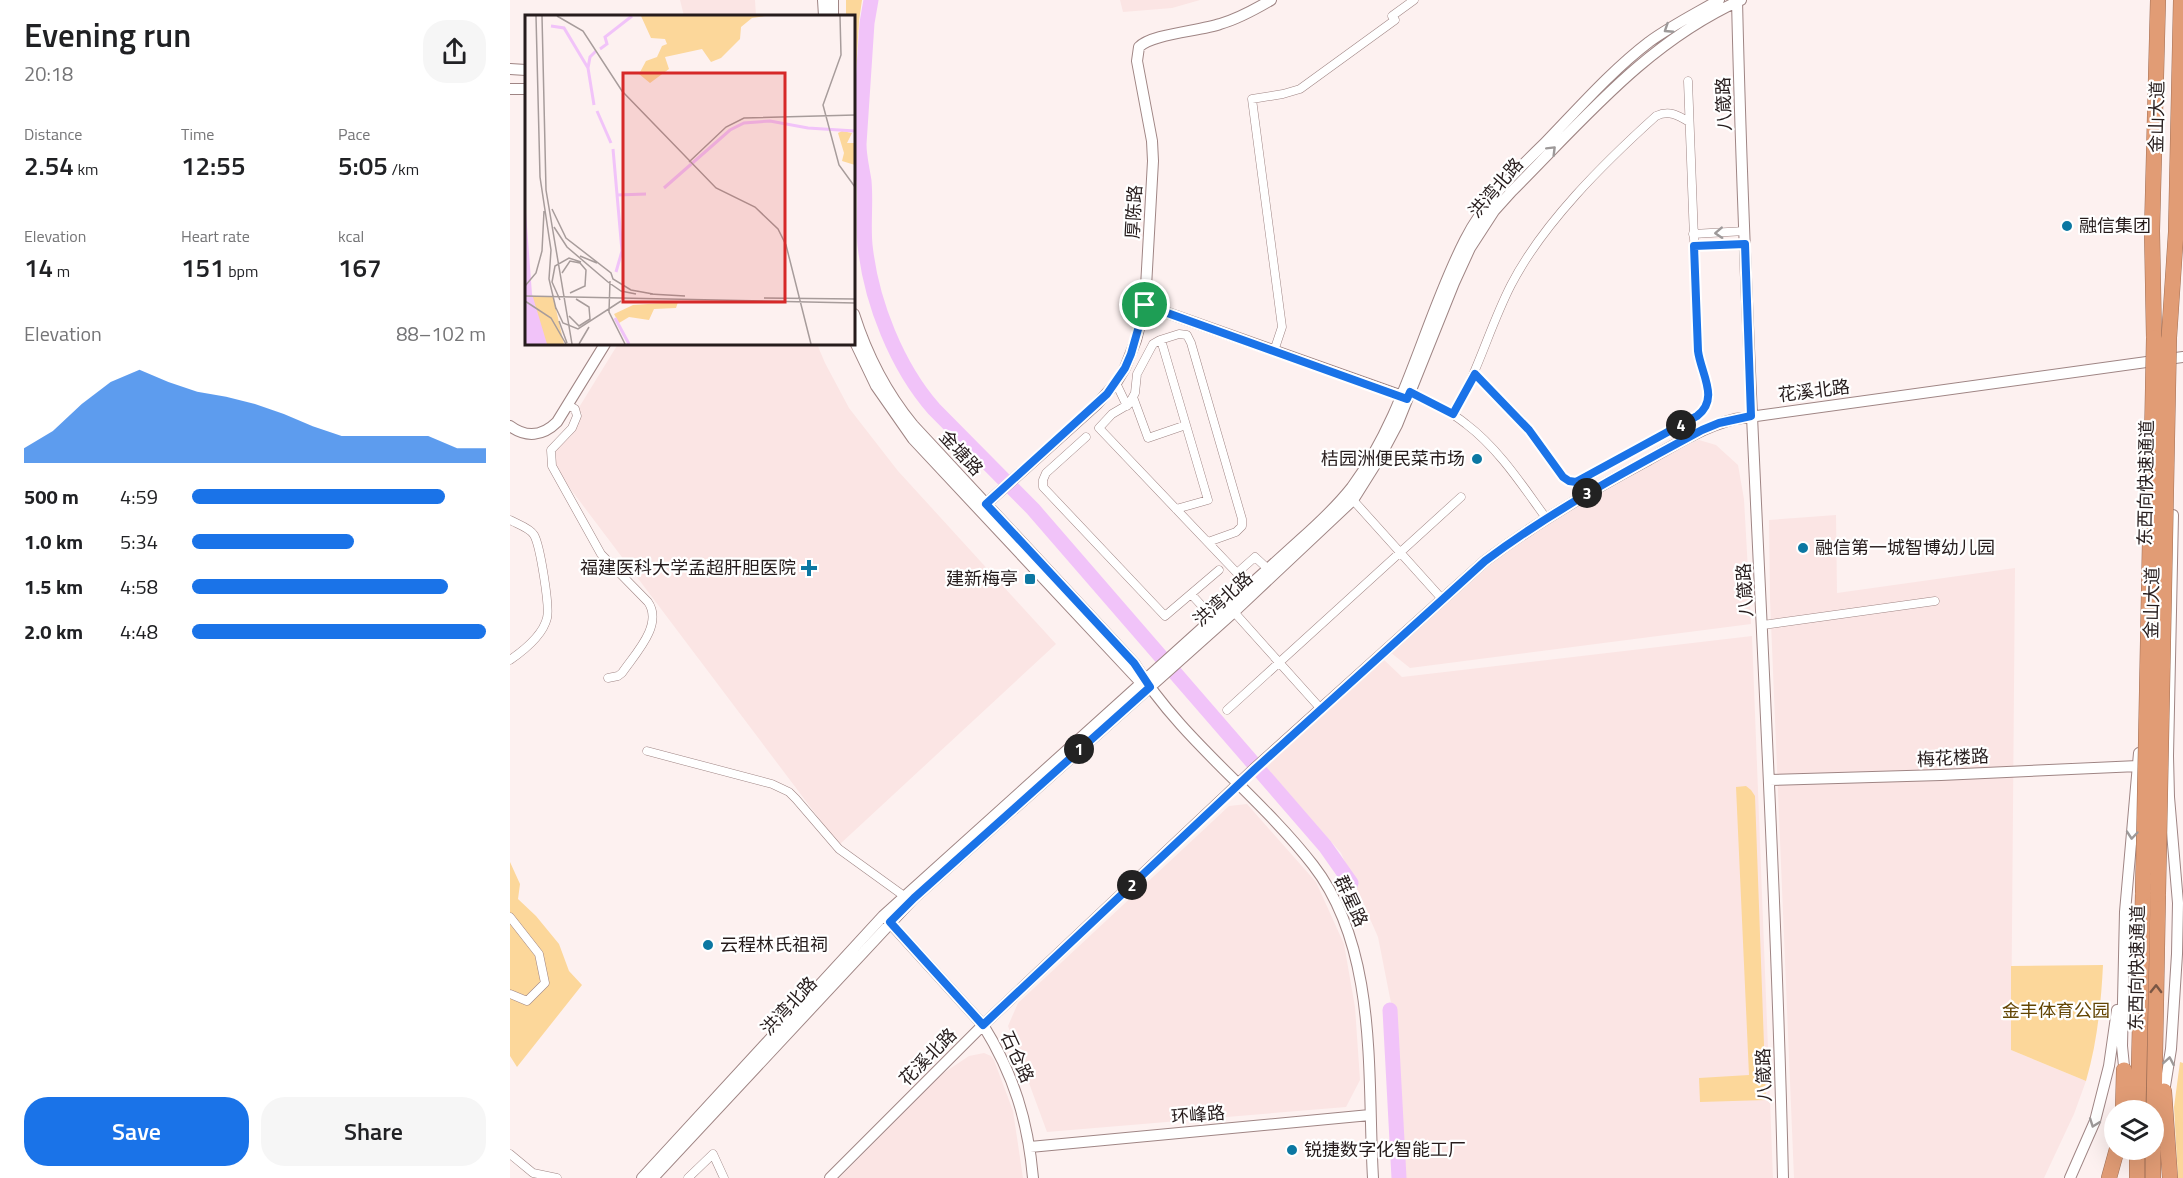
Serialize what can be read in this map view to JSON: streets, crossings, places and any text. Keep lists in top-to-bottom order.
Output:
{
  "streets": {
    "highway": ["金山大道", "东西向快速通道"],
    "main road": [
      "八箴路",
      "洪湾北路",
      "厚陈路",
      "花溪北路",
      "金塘路",
      "梅花楼路",
      "群星路",
      "石仓路",
      "环峰路"
    ]
  },
  "crossings": [
    ["八箴路", "洪湾北路"],
    ["八箴路", "花溪北路"],
    ["八箴路", "梅花楼路"],
    ["金山大道", "花溪北路"],
    ["金山大道", "梅花楼路"],
    ["洪湾北路", "金塘路"],
    ["洪湾北路", "石仓路"],
    ["厚陈路", "金塘路"],
    ["花溪北路", "群星路"],
    ["花溪北路", "石仓路"],
    ["金塘路", "群星路"],
    ["群星路", "环峰路"],
    ["石仓路", "环峰路"]
  ],
  "parks": ["金丰体育公园"],
  "places": {
    "other": [
      "融信集团",
      "桔园洲便民菜市场",
      "融信第一城智博幼儿园",
      "云程林氏祖祠",
      "锐捷数字化智能工厂"
    ],
    "health": ["福建医科大学孟超肝胆医院"],
    "transit": ["建新梅亭"]
  },
  "page": {
    "heading": ["Evening run", "20:18"],
    "stats": [
      ["Distance", "2.54 km"],
      ["Time", "12:55"],
      ["Pace", "5:05 /km"],
      ["Elevation", "14 m"],
      ["Heart rate", "151 bpm"],
      ["kcal", "167"]
    ],
    "chart": ["Elevation", "88–102 m"],
    "pins": [
      "4",
      "3",
      "1",
      "2"
    ],
    "list": [
      {
        "name": "500 m",
        "note": "4:59"
      },
      {
        "name": "1.0 km",
        "note": "5:34"
      },
      {
        "name": "1.5 km",
        "note": "4:58"
      },
      {
        "name": "2.0 km",
        "note": "4:48"
      }
    ],
    "buttons": ["Save", "Share"]
  }
}
